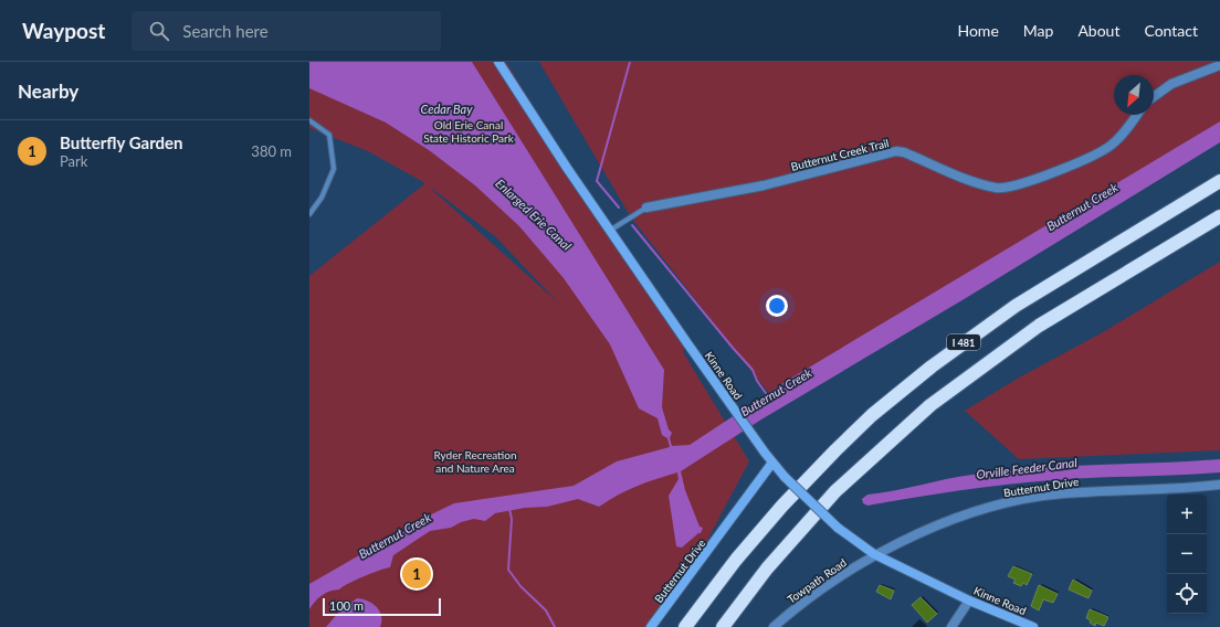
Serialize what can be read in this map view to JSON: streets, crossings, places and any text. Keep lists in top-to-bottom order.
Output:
{
  "streets": {
    "highway": ["I 481"],
    "street": [
      "Butternut Creek Trail",
      "Kinne Road",
      "Butternut Drive",
      "Towpath Road"
    ]
  },
  "crossings": [
    ["Kinne Road", "Butternut Drive"],
    ["Kinne Road", "Towpath Road"],
    ["Butternut Drive", "Towpath Road"]
  ],
  "water": [
    "Cedar Bay",
    "Butternut Creek",
    "Enlarged Erie Canal",
    "Orville Feeder Canal"
  ],
  "parks": ["Old Erie Canal State Historic Park", "Ryder Recreation and Nature Area"],
  "scale_bar": "100 m",
  "north": "bottom left",
  "page": {
    "header": "Waypost",
    "search": "Search here",
    "nav": [
      "Home",
      "Map",
      "About",
      "Contact"
    ],
    "heading": "Nearby",
    "list": [
      {
        "mark": "1",
        "name": "Butterfly Garden",
        "note": "Park",
        "value": "380 m"
      }
    ],
    "map_buttons": ["+", "−"],
    "pins": "1",
    "scale": "100 m"
  }
}
